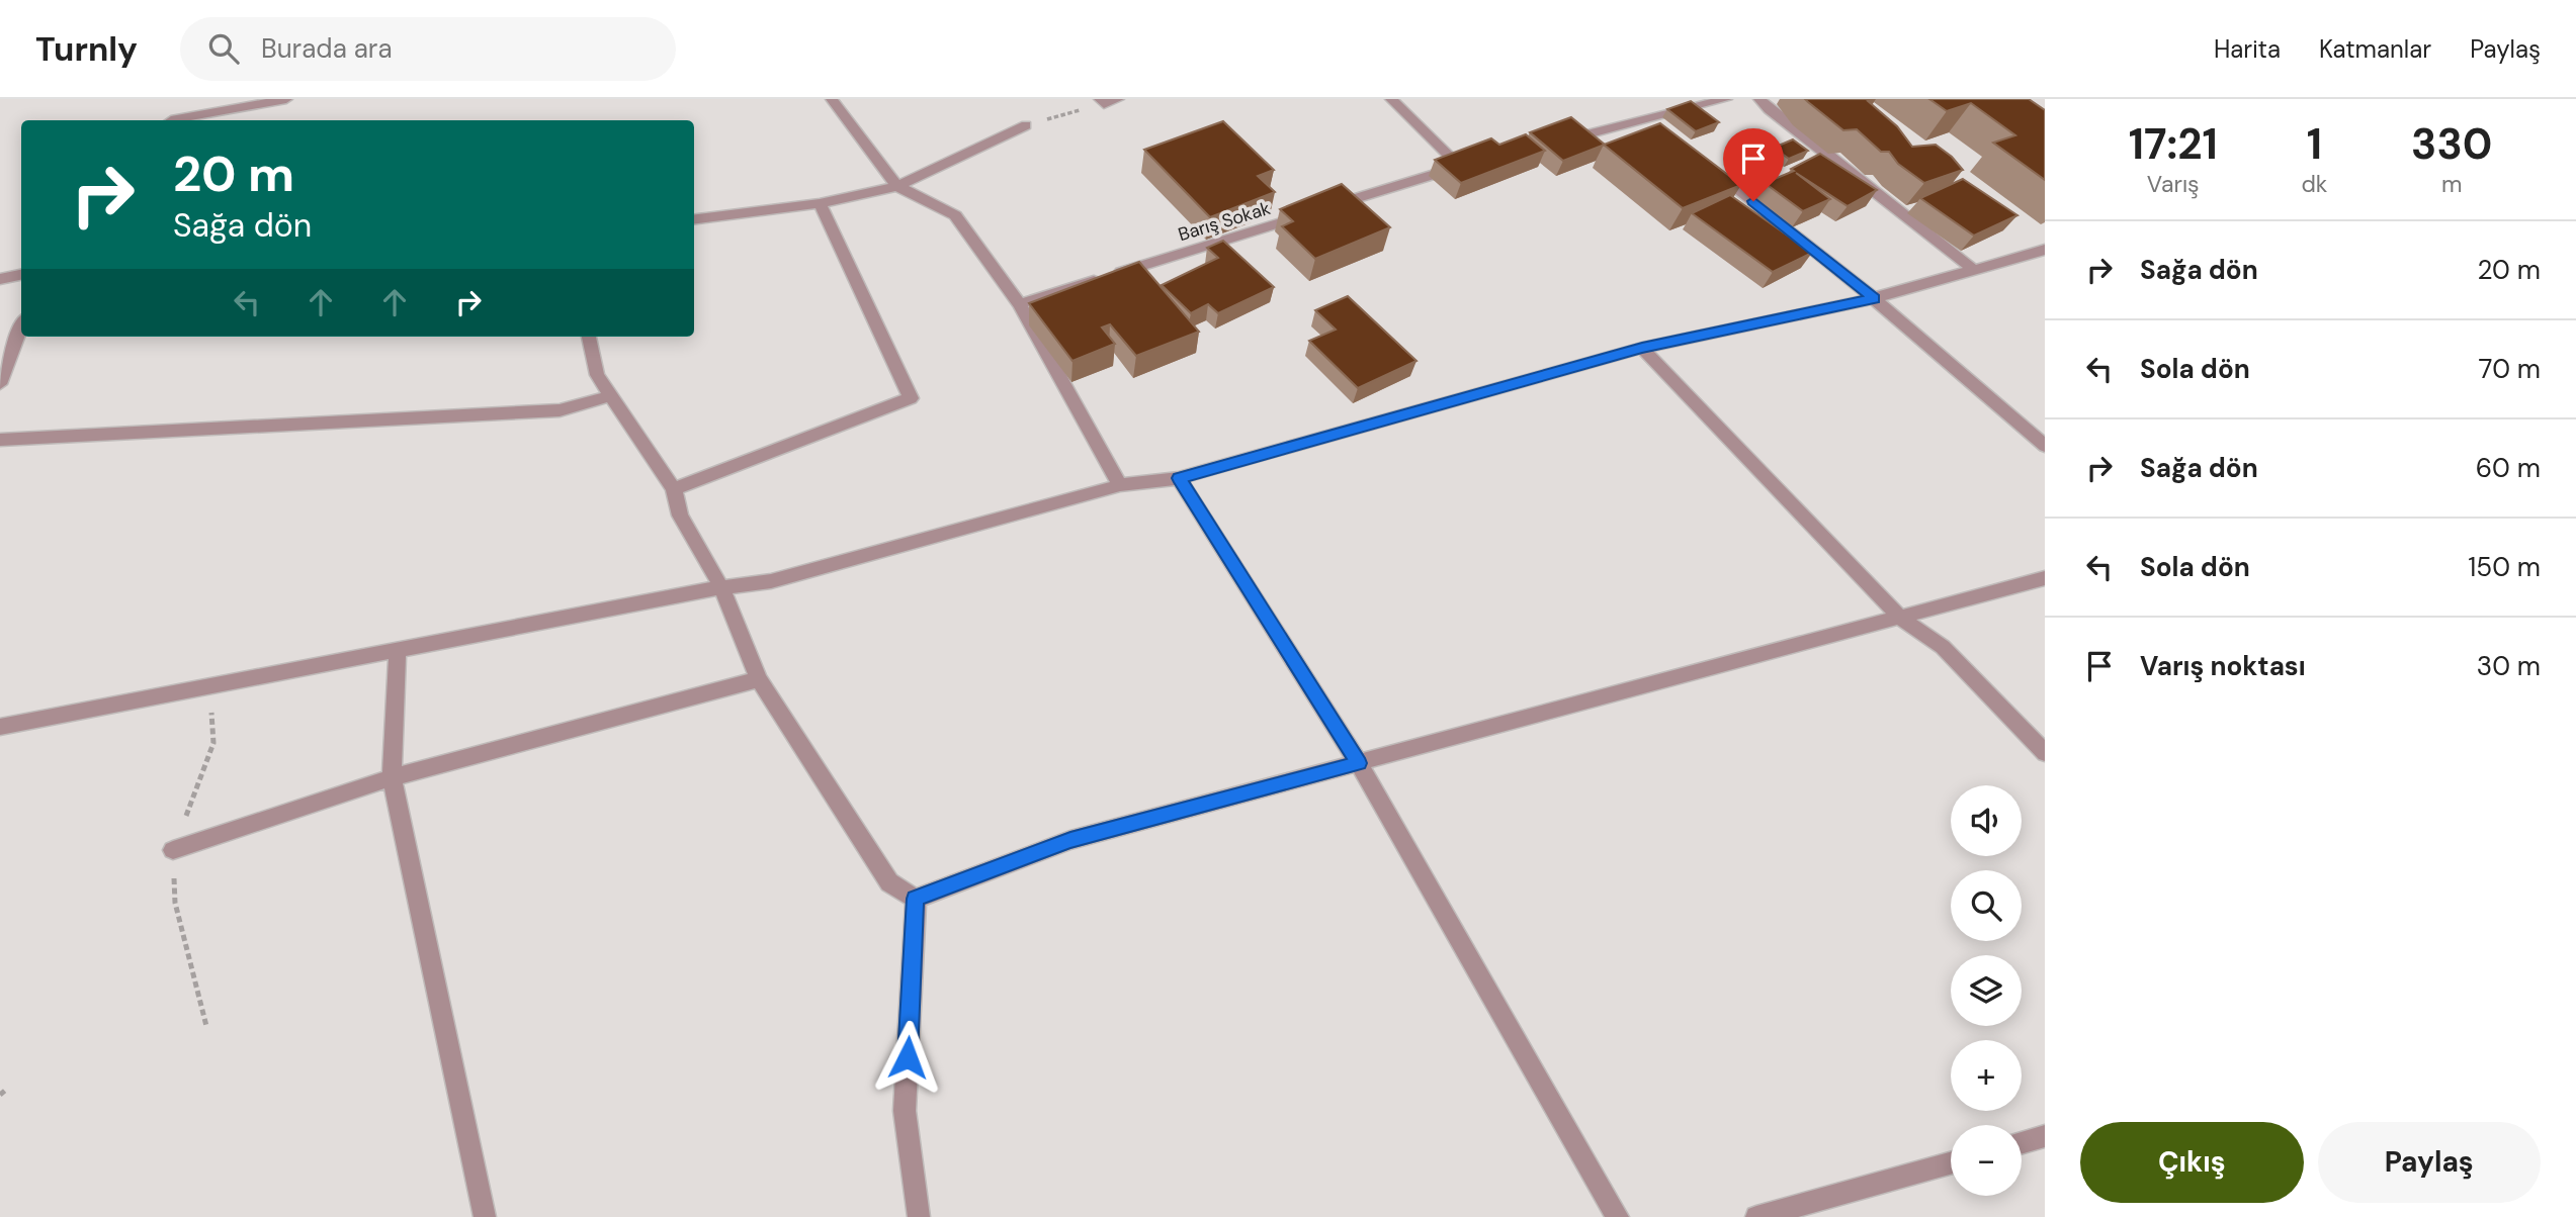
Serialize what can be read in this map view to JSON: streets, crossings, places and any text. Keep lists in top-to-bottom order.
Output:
{
  "streets": {
    "street": ["Barış Sokak"]
  },
  "page": {
    "header": "Turnly",
    "search": "Burada ara",
    "nav": ["Harita", "Katmanlar", "Paylaş"],
    "eta": [
      "17:21",
      "Varış",
      "1",
      "dk",
      "330",
      "m"
    ],
    "turn": ["20 m", "Sağa dön"],
    "list": [
      {
        "name": "Sağa dön",
        "value": "20 m"
      },
      {
        "name": "Sola dön",
        "value": "70 m"
      },
      {
        "name": "Sağa dön",
        "value": "60 m"
      },
      {
        "name": "Sola dön",
        "value": "150 m"
      },
      {
        "name": "Varış noktası",
        "value": "30 m"
      }
    ],
    "map_buttons": ["+", "−"],
    "buttons": ["Çıkış", "Paylaş"]
  }
}
